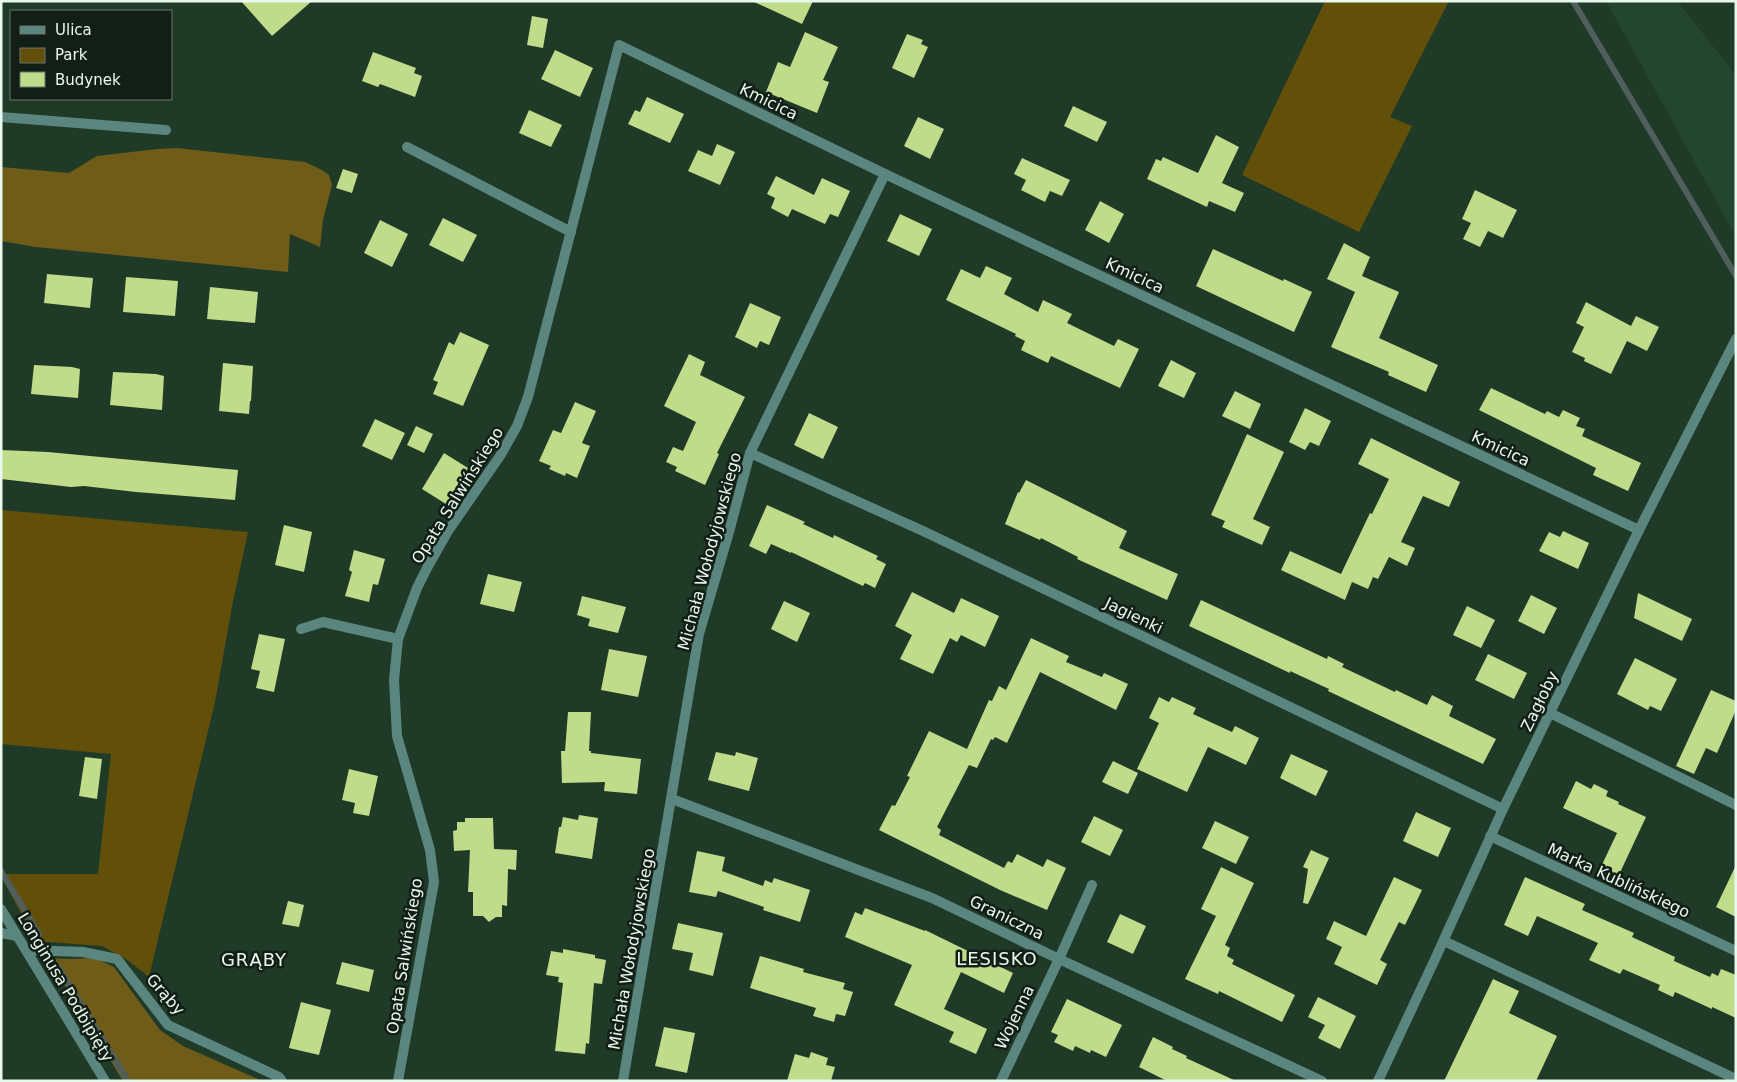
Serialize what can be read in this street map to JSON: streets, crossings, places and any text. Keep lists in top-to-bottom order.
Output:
{
  "streets": {
    "street": [
      "Kmicica",
      "Opata Salwińskiego",
      "Michała Wołodyjowskiego",
      "Jagienki",
      "Zagłoby",
      "Marka Kublińskiego",
      "Graniczna",
      "Longinusa Podbipięty",
      "Grąby",
      "Wojenna"
    ]
  },
  "crossings": [
    ["Kmicica", "Opata Salwińskiego"],
    ["Kmicica", "Michała Wołodyjowskiego"],
    ["Kmicica", "Zagłoby"],
    ["Michała Wołodyjowskiego", "Jagienki"],
    ["Michała Wołodyjowskiego", "Graniczna"],
    ["Jagienki", "Zagłoby"],
    ["Zagłoby", "Marka Kublińskiego"],
    ["Graniczna", "Wojenna"],
    ["Longinusa Podbipięty", "Grąby"]
  ],
  "districts": ["LESISKO", "GRĄBY"],
  "legend": ["Ulica", "Park", "Budynek"]
}
